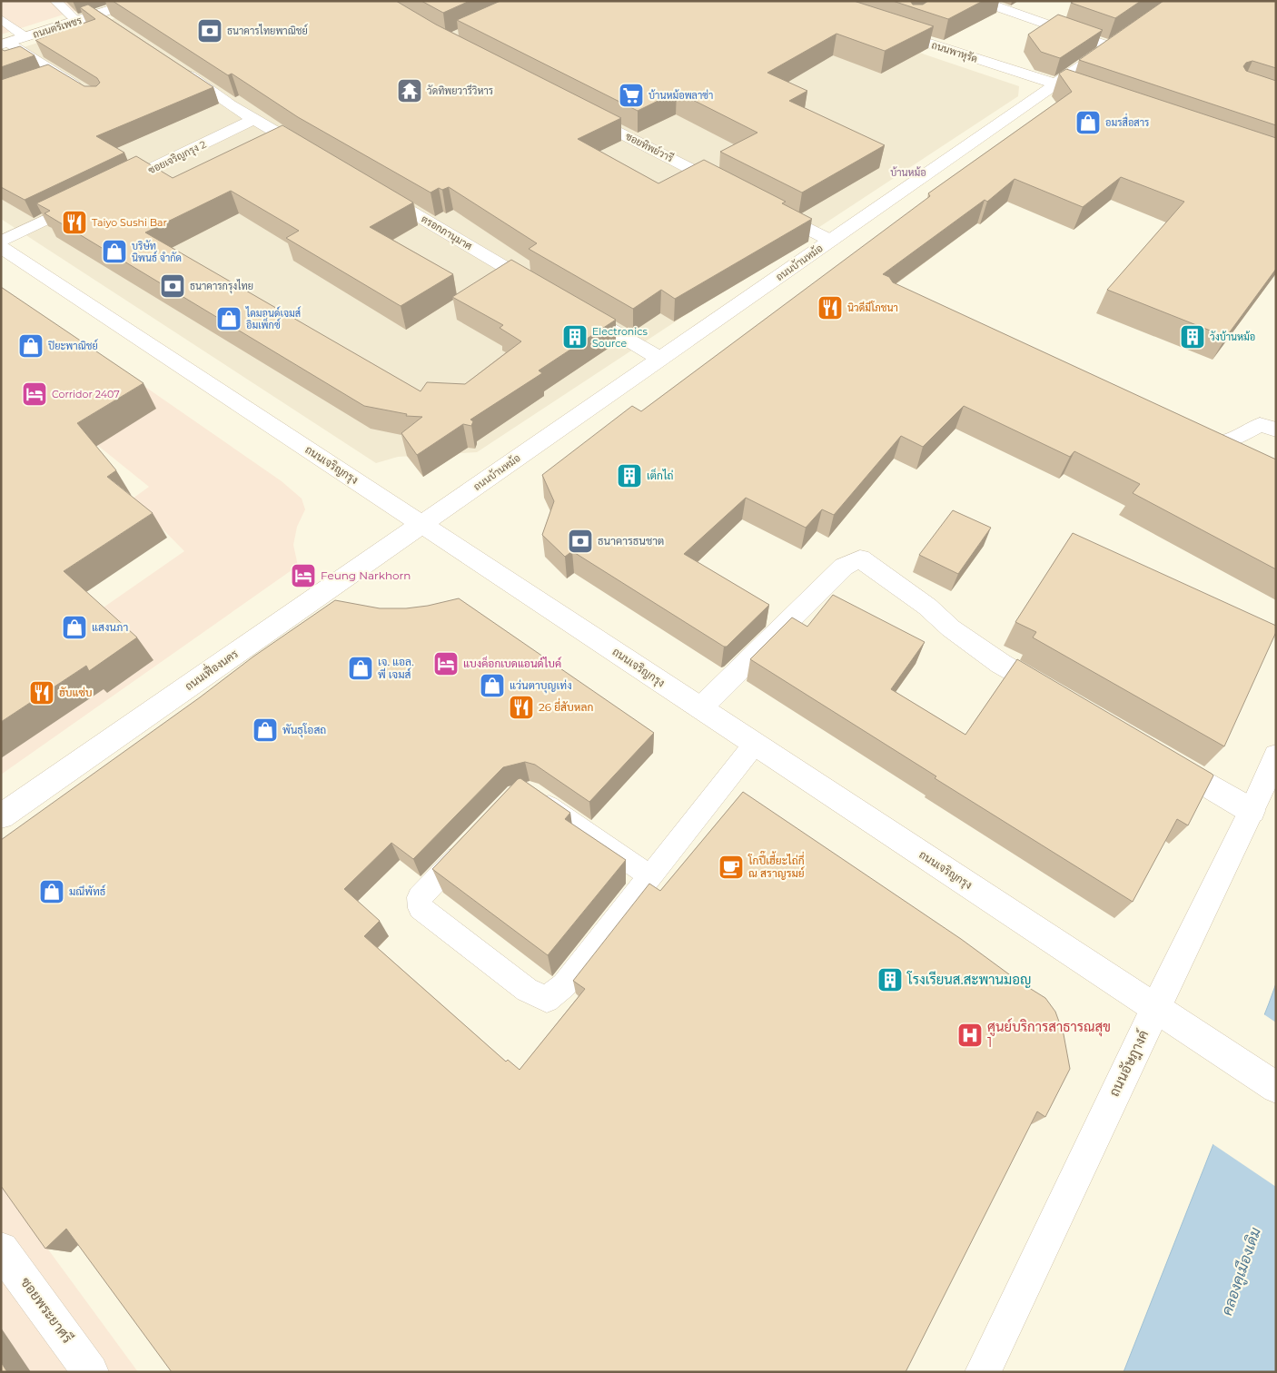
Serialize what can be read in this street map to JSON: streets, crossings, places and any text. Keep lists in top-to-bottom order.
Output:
{
  "streets": {
    "street": [
      "ถนนตรีเพชร",
      "ถนนพาหุรัด",
      "ซอยทิพย์วารี",
      "ซอยเจริญกรุง 2",
      "ตรอกภานุมาศ",
      "ถนนบ้านหม้อ",
      "ถนนเจริญกรุง",
      "ถนนเฟื่องนคร",
      "ถนนอัษฎางค์",
      "ซอยพระยาศรี"
    ]
  },
  "crossings": [
    ["ถนนพาหุรัด", "ถนนบ้านหม้อ"],
    ["ถนนบ้านหม้อ", "ถนนเจริญกรุง"],
    ["ถนนบ้านหม้อ", "ถนนเฟื่องนคร"],
    ["ถนนเจริญกรุง", "ถนนเฟื่องนคร"],
    ["ถนนเจริญกรุง", "ถนนอัษฎางค์"]
  ],
  "districts": ["บ้านหม้อ"],
  "water": ["คลองคูเมืองเดิม"],
  "places": {
    "bank": ["ธนาคารไทยพาณิชย์", "ธนาคารกรุงไทย", "ธนาคารธนชาต"],
    "temple": ["วัดทิพยวารีวิหาร"],
    "supermarket": ["บ้านหม้อพลาซ่า"],
    "shop": [
      "อมรสื่อสาร",
      "บริษัท นิพนธ์ จำกัด",
      "ไดมอนด์เจมส์ อิมเพ็กซ์",
      "ปิยะพาณิชย์",
      "แสงนภา",
      "เจ. แอล. พี เจมส์",
      "แว่นตาบุญเท่ง",
      "พันธุโอสถ",
      "มณีพัทธ์"
    ],
    "restaurant": [
      "Taiyo Sushi Bar",
      "นิวดีมีโภชนา",
      "ฮับแซ่บ",
      "26 ยี่สับหลก"
    ],
    "building": [
      "Electronics Source",
      "วังบ้านหม้อ",
      "เต็กไถ่",
      "โรงเรียนส.สะพานมอญ"
    ],
    "hotel": ["Corridor 2407", "Feung Narkhorn", "แบงค็อกเบดแอนด์ไบค์"],
    "cafe": ["โกปี๊เฮี้ยะไถ่กี่ ณ สราญรมย์"],
    "hospital": ["ศูนย์บริการสาธารณสุข 1"]
  }
}
